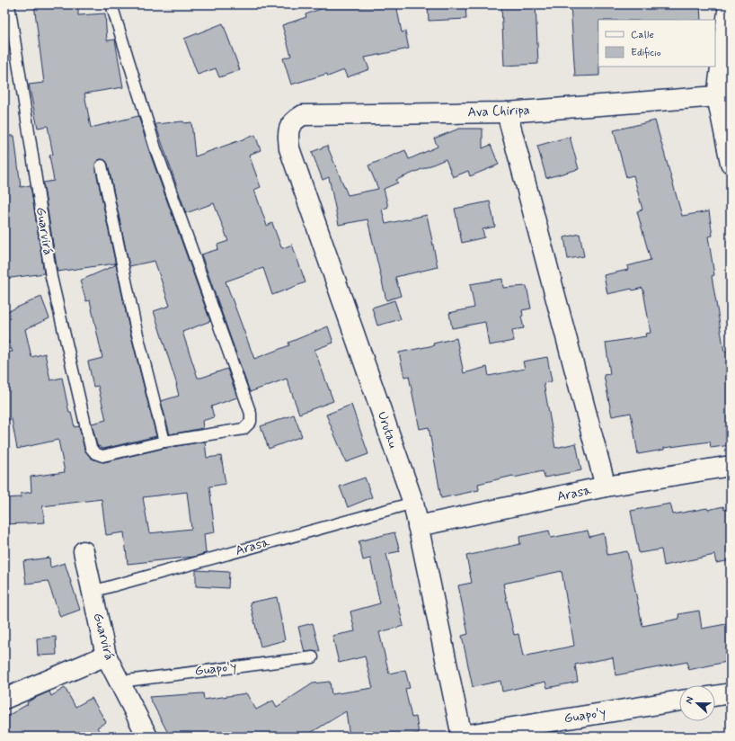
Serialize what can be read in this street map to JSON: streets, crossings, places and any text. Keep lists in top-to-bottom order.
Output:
{
  "streets": {
    "street": [
      "Ava Chiripa",
      "Guarvirá",
      "Urutau",
      "Arasa",
      "Guapo'y"
    ]
  },
  "crossings": [
    ["Ava Chiripa", "Urutau"],
    ["Guarvirá", "Arasa"],
    ["Guarvirá", "Guapo'y"],
    ["Urutau", "Arasa"],
    ["Urutau", "Guapo'y"]
  ],
  "legend": ["Calle", "Edificio"],
  "north": "left"
}
